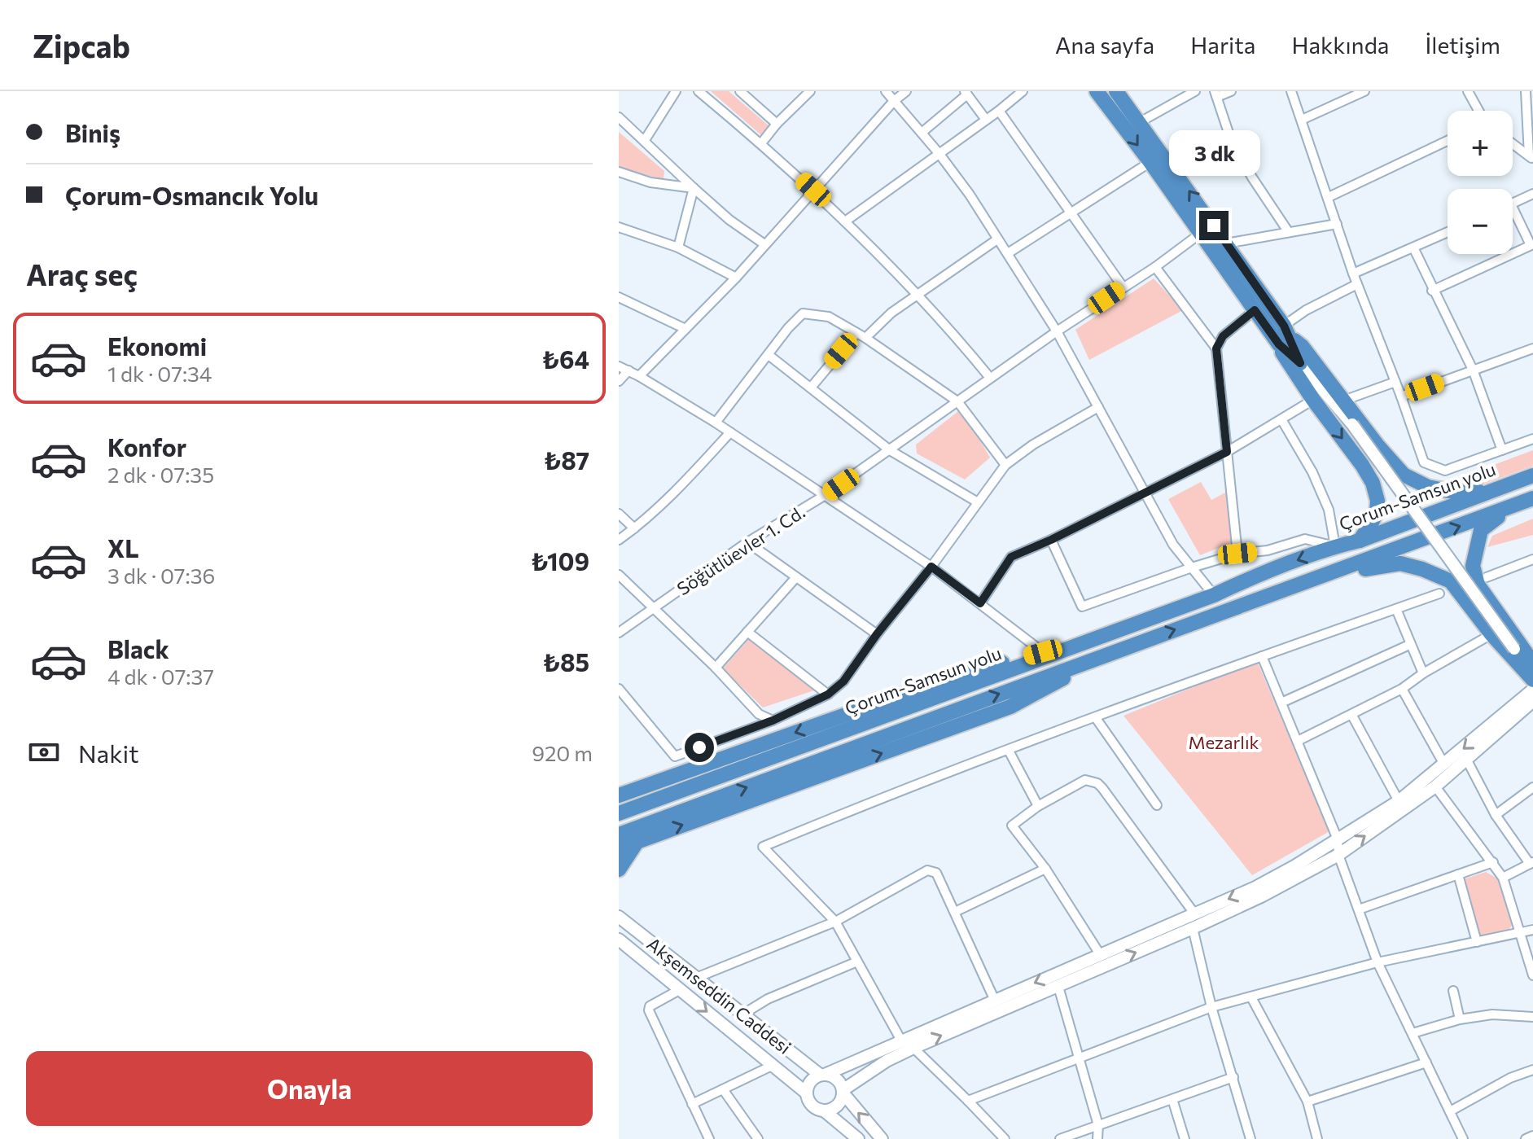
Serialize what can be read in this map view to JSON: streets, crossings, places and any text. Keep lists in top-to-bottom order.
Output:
{
  "streets": {
    "highway": ["Çorum-Samsun yolu"],
    "street": ["Söğütlüevler 1. Cd.", "Akşemseddin Caddesi"]
  },
  "parks": ["Mezarlık"],
  "page": {
    "header": "Zipcab",
    "nav": [
      "Ana sayfa",
      "Harita",
      "Hakkında",
      "İletişim"
    ],
    "banner": ["Biniş", "Çorum-Osmancık Yolu"],
    "map_buttons": ["+", "−"],
    "bubble": "3 dk",
    "heading": "Araç seç",
    "list": [
      {
        "name": "Ekonomi",
        "note": "1 dk · 07:34",
        "value": "₺64"
      },
      {
        "name": "Konfor",
        "note": "2 dk · 07:35",
        "value": "₺87"
      },
      {
        "name": "XL",
        "note": "3 dk · 07:36",
        "value": "₺109"
      },
      {
        "name": "Black",
        "note": "4 dk · 07:37",
        "value": "₺85"
      }
    ],
    "pay": ["Nakit", "920 m"],
    "buttons": "Onayla"
  }
}
